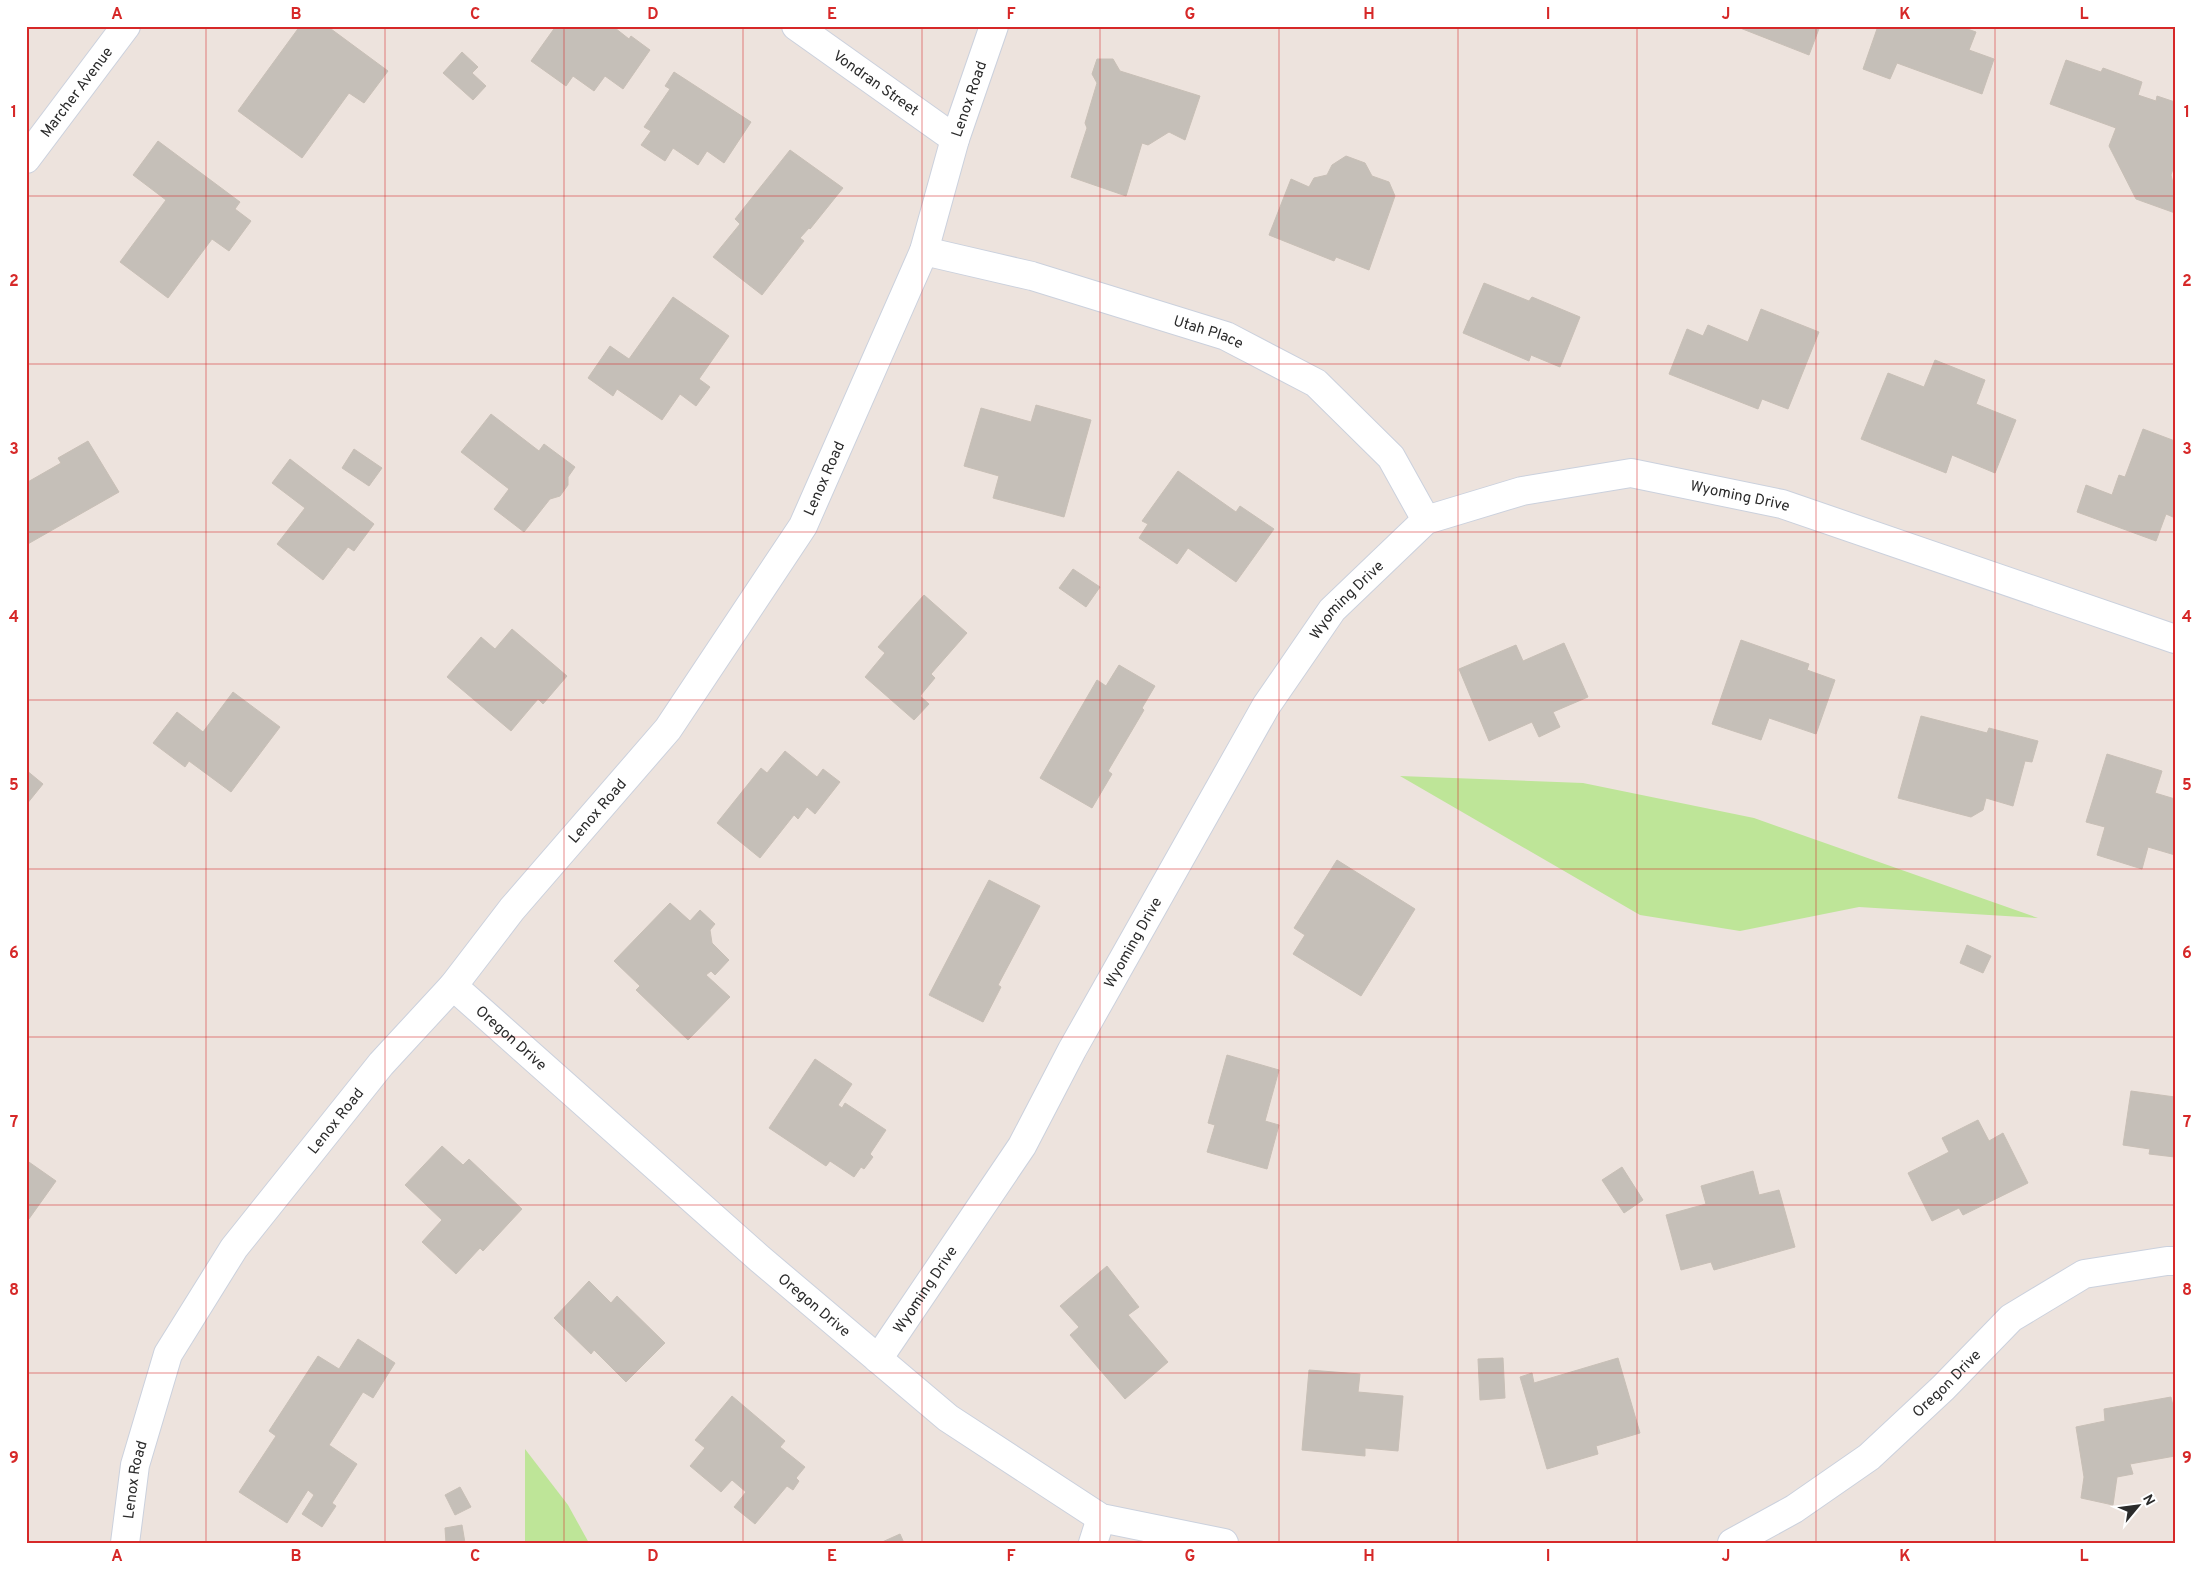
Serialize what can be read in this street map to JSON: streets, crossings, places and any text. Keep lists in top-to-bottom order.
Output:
{
  "streets": {
    "street": [
      "Vondran Street",
      "Marcher Avenue",
      "Lenox Road",
      "Utah Place",
      "Wyoming Drive",
      "Oregon Drive"
    ]
  },
  "crossings": [
    ["Vondran Street", "Lenox Road"],
    ["Lenox Road", "Utah Place"],
    ["Lenox Road", "Oregon Drive"],
    ["Utah Place", "Wyoming Drive"],
    ["Wyoming Drive", "Oregon Drive"]
  ],
  "north": "top right",
  "grid": {
    "columns": [
      "A",
      "B",
      "C",
      "D",
      "E",
      "F",
      "G",
      "H",
      "I",
      "J",
      "K",
      "L"
    ],
    "rows": [
      "1",
      "2",
      "3",
      "4",
      "5",
      "6",
      "7",
      "8",
      "9"
    ]
  }
}
